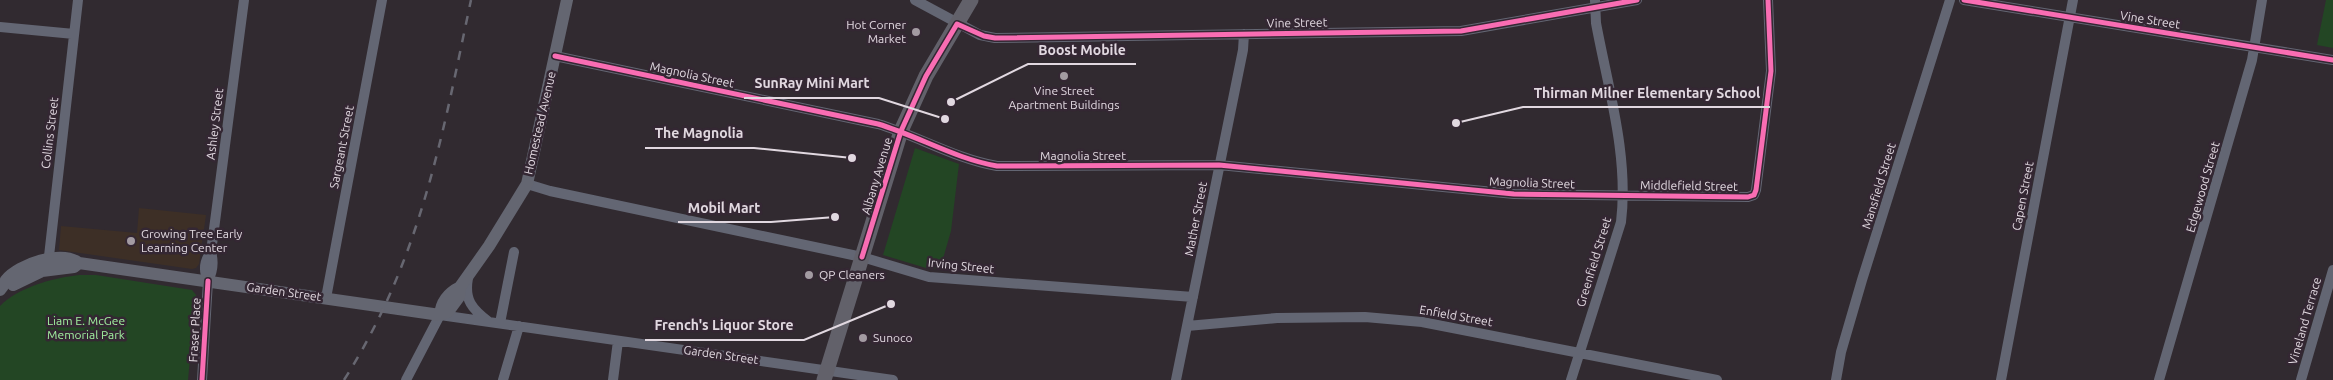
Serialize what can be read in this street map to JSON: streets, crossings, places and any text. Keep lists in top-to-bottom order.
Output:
{
  "streets": {
    "highway": ["Albany Avenue"],
    "main road": ["Homestead Avenue", "Garden Street"],
    "street": [
      "Vine Street",
      "Magnolia Street",
      "Ashley Street",
      "Collins Street",
      "Sargeant Street",
      "Middlefield Street",
      "Mansfield Street",
      "Edgewood Street",
      "Capen Street",
      "Mather Street",
      "Greenfield Street",
      "Irving Street",
      "Enfield Street",
      "Vineland Terrace",
      "Fraser Place"
    ]
  },
  "crossings": [
    ["Vine Street", "Albany Avenue"],
    ["Vine Street", "Edgewood Street"],
    ["Vine Street", "Capen Street"],
    ["Vine Street", "Mather Street"],
    ["Vine Street", "Greenfield Street"],
    ["Magnolia Street", "Homestead Avenue"],
    ["Magnolia Street", "Albany Avenue"],
    ["Magnolia Street", "Middlefield Street"],
    ["Magnolia Street", "Mather Street"],
    ["Magnolia Street", "Greenfield Street"],
    ["Homestead Avenue", "Irving Street"],
    ["Homestead Avenue", "Garden Street"],
    ["Ashley Street", "Garden Street"],
    ["Ashley Street", "Fraser Place"],
    ["Collins Street", "Garden Street"],
    ["Sargeant Street", "Garden Street"],
    ["Albany Avenue", "Irving Street"],
    ["Albany Avenue", "Garden Street"],
    ["Middlefield Street", "Greenfield Street"],
    ["Mather Street", "Irving Street"],
    ["Mather Street", "Enfield Street"],
    ["Greenfield Street", "Enfield Street"],
    ["Garden Street", "Fraser Place"]
  ],
  "parks": ["Liam E. McGee Memorial Park"],
  "places": [
    "Hot Corner Market",
    "Vine Street Apartment Buildings",
    "Boost Mobile",
    "SunRay Mini Mart",
    "Thirman Milner Elementary School",
    "The Magnolia",
    "Mobil Mart",
    "Growing Tree Early Learning Center",
    "QP Cleaners",
    "French's Liquor Store",
    "Sunoco"
  ]
}
